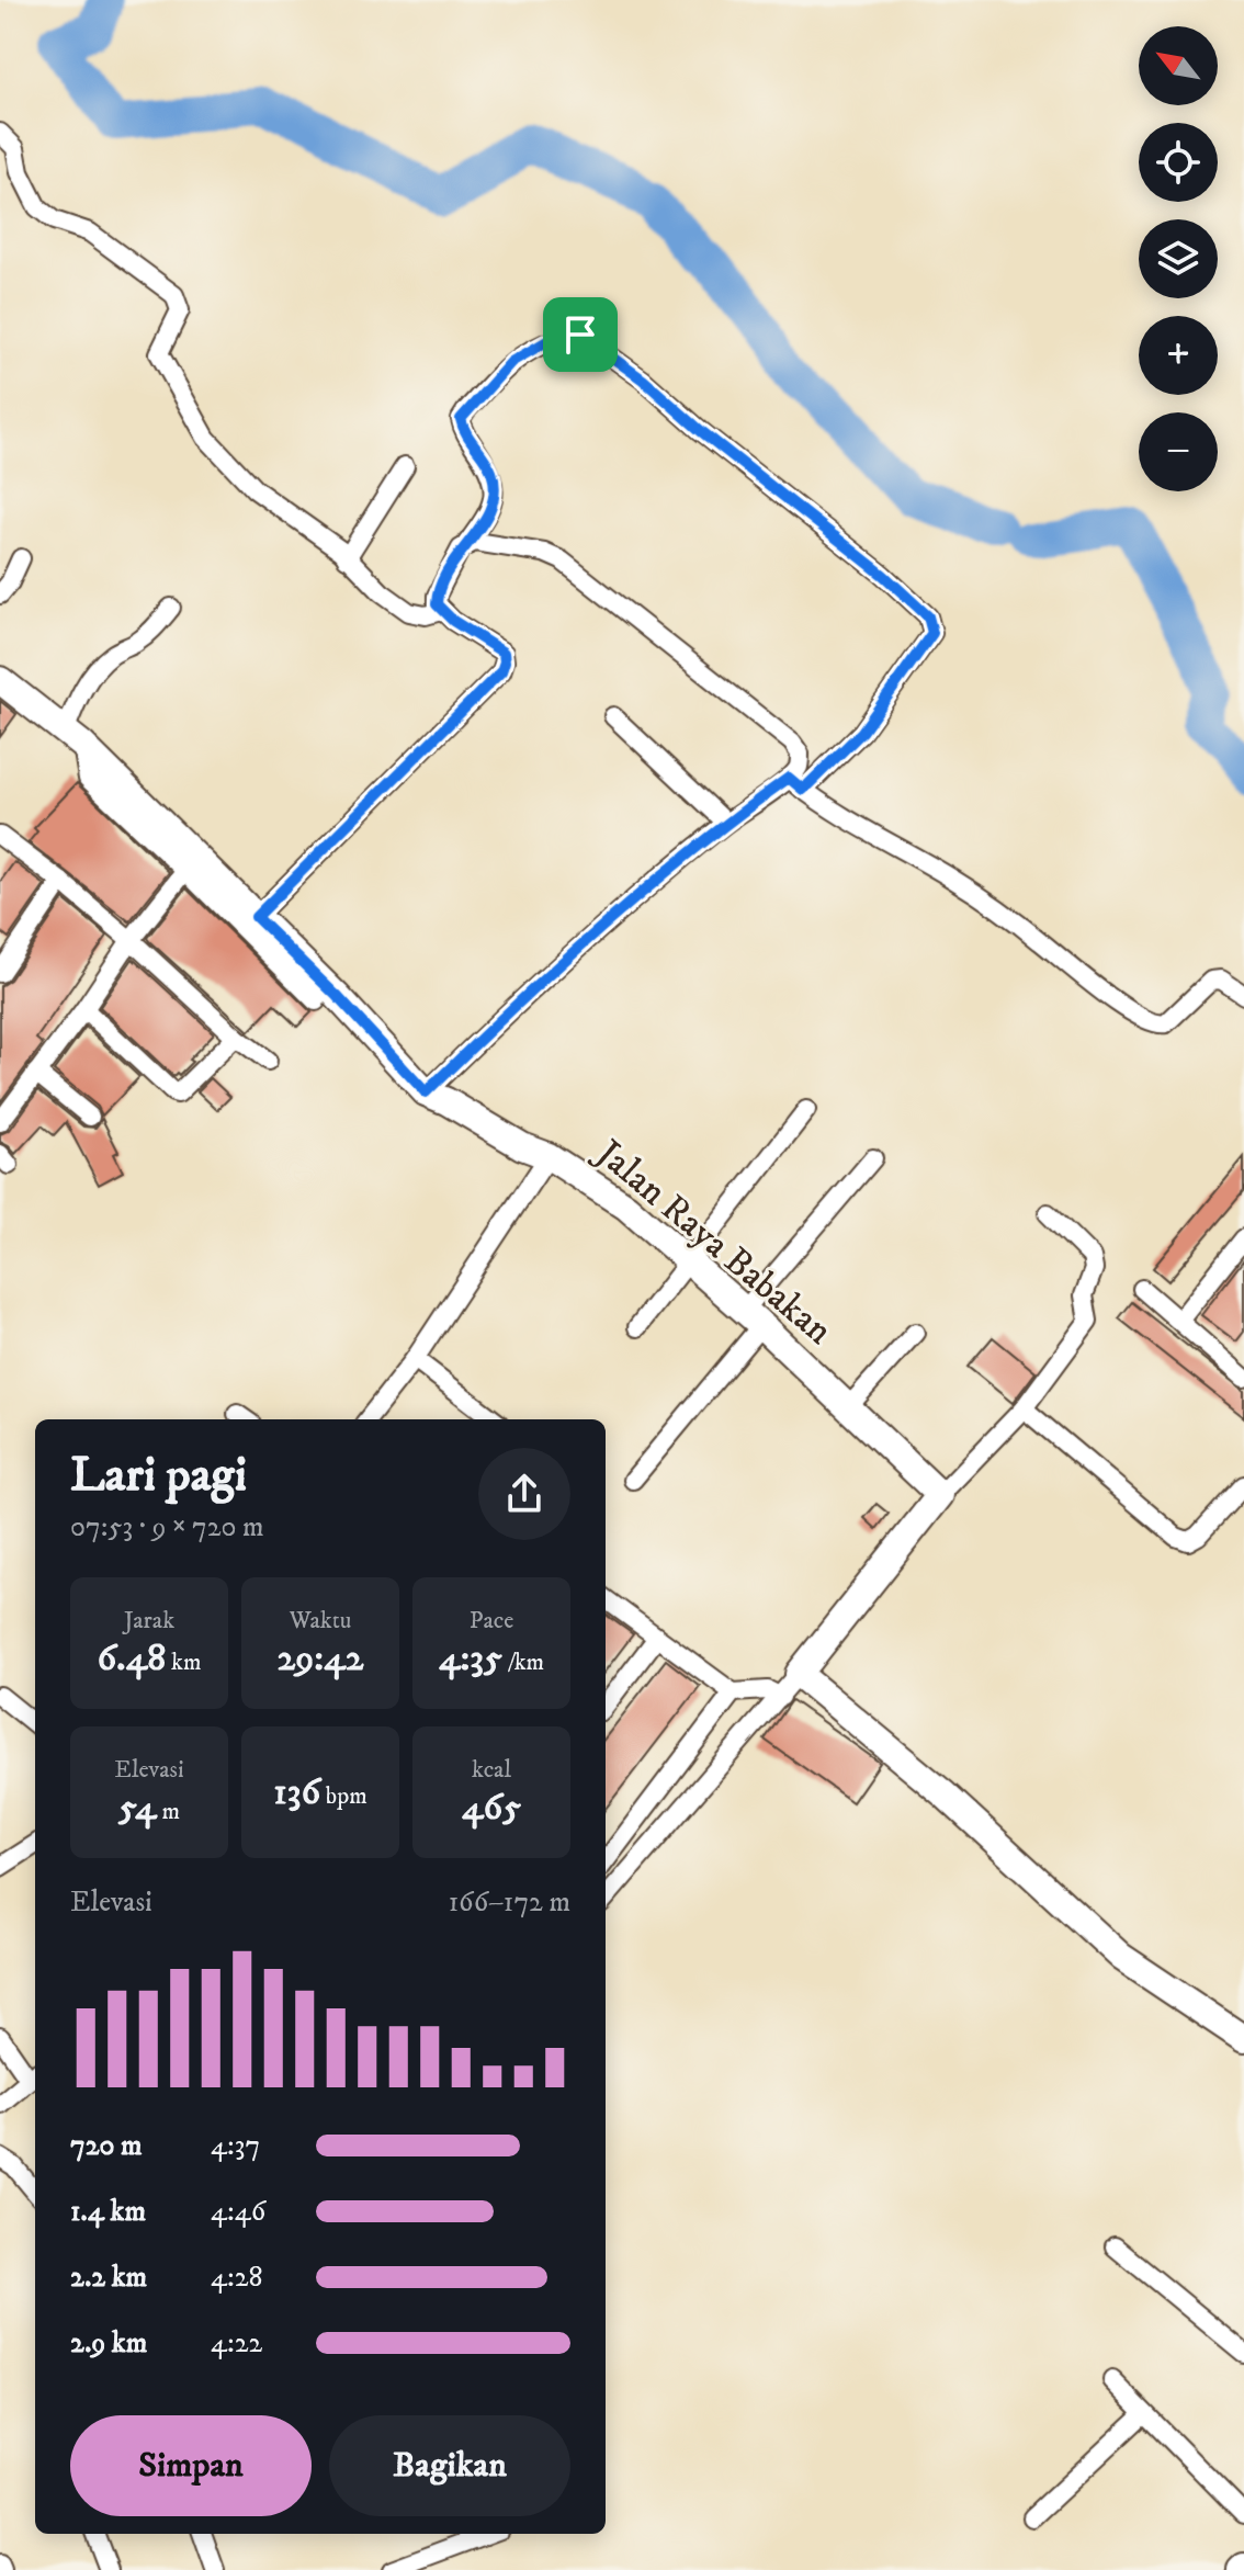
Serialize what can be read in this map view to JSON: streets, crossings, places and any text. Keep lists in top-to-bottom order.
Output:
{
  "streets": {
    "street": ["Jalan Raya Babakan"]
  },
  "north": "top left",
  "page": {
    "map_buttons": ["+", "−"],
    "heading": ["Lari pagi", "07:53 · 9 × 720 m"],
    "stats": [
      ["Jarak", "6.48 km"],
      ["Waktu", "29:42"],
      ["Pace", "4:35 /km"],
      ["Elevasi", "54 m"],
      ["136 bpm"],
      ["kcal", "465"]
    ],
    "chart": ["Elevasi", "166–172 m"],
    "list": [
      {
        "name": "720 m",
        "note": "4:37"
      },
      {
        "name": "1.4 km",
        "note": "4:46"
      },
      {
        "name": "2.2 km",
        "note": "4:28"
      },
      {
        "name": "2.9 km",
        "note": "4:22"
      }
    ],
    "buttons": ["Simpan", "Bagikan"]
  }
}
